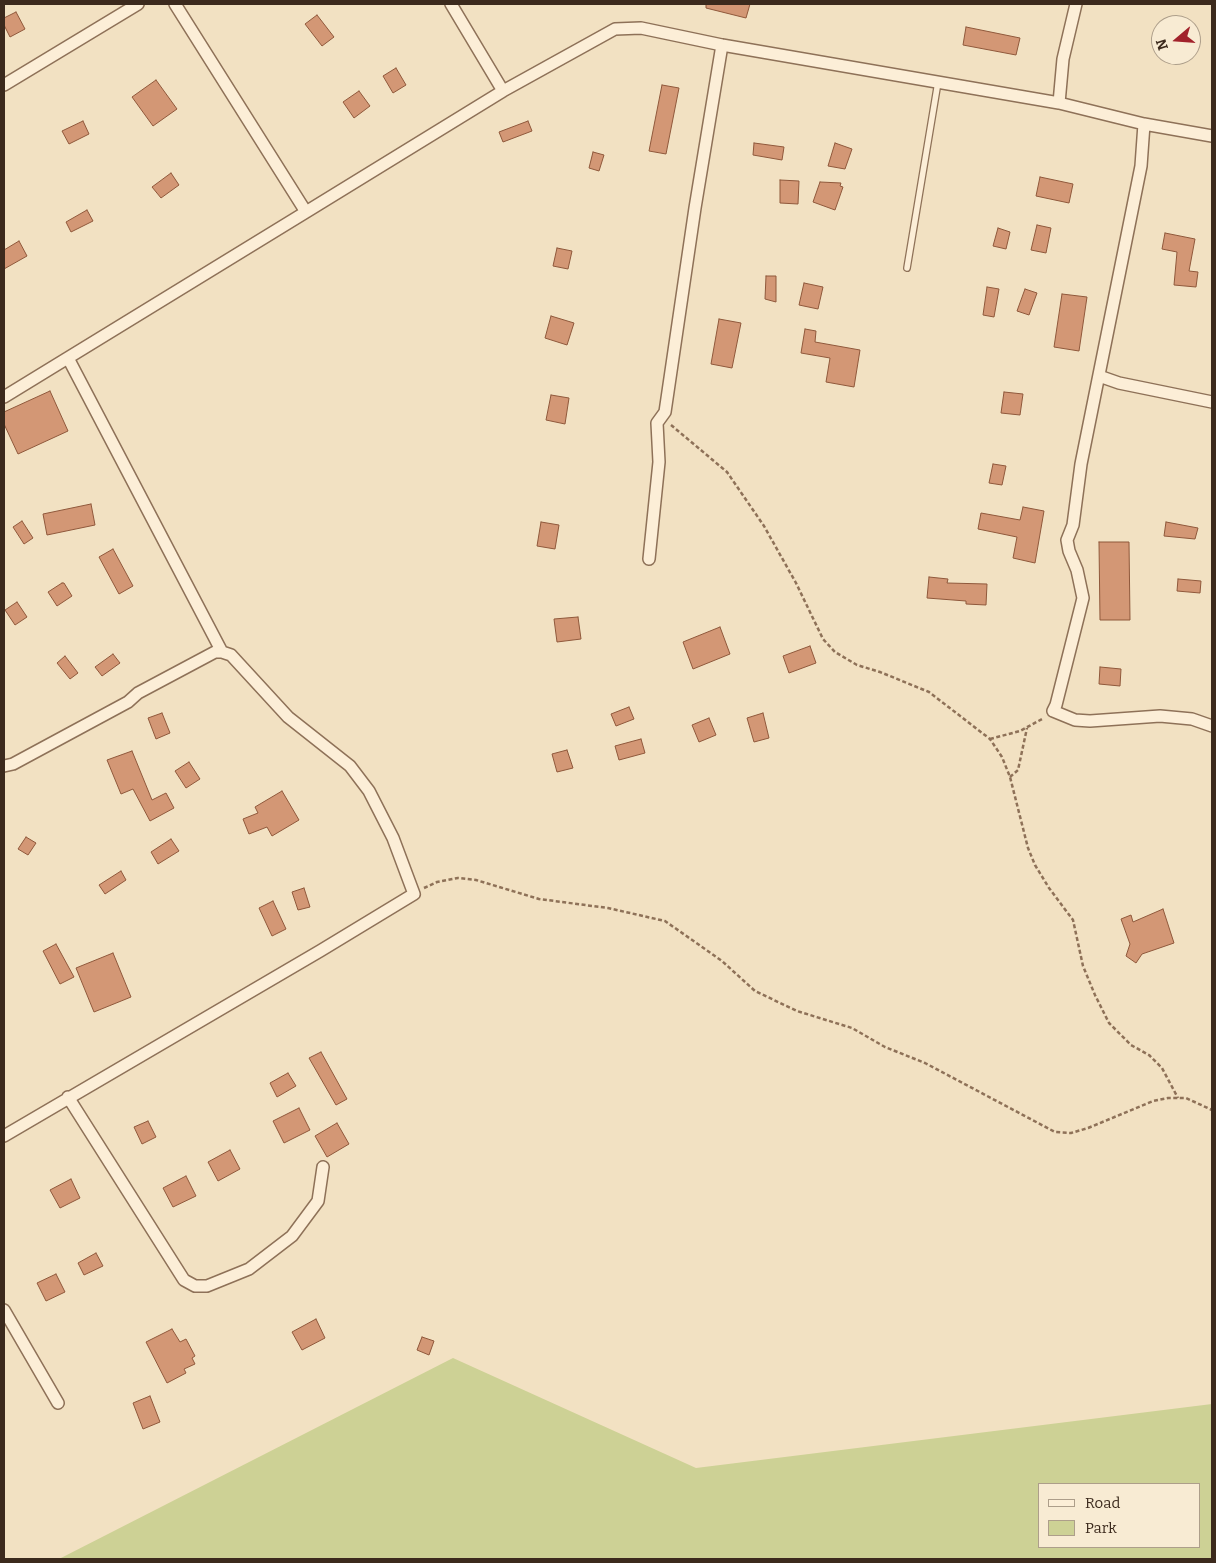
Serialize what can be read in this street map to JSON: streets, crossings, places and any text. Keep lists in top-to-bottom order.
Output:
{
  "legend": ["Road", "Park"],
  "north": "left"
}
